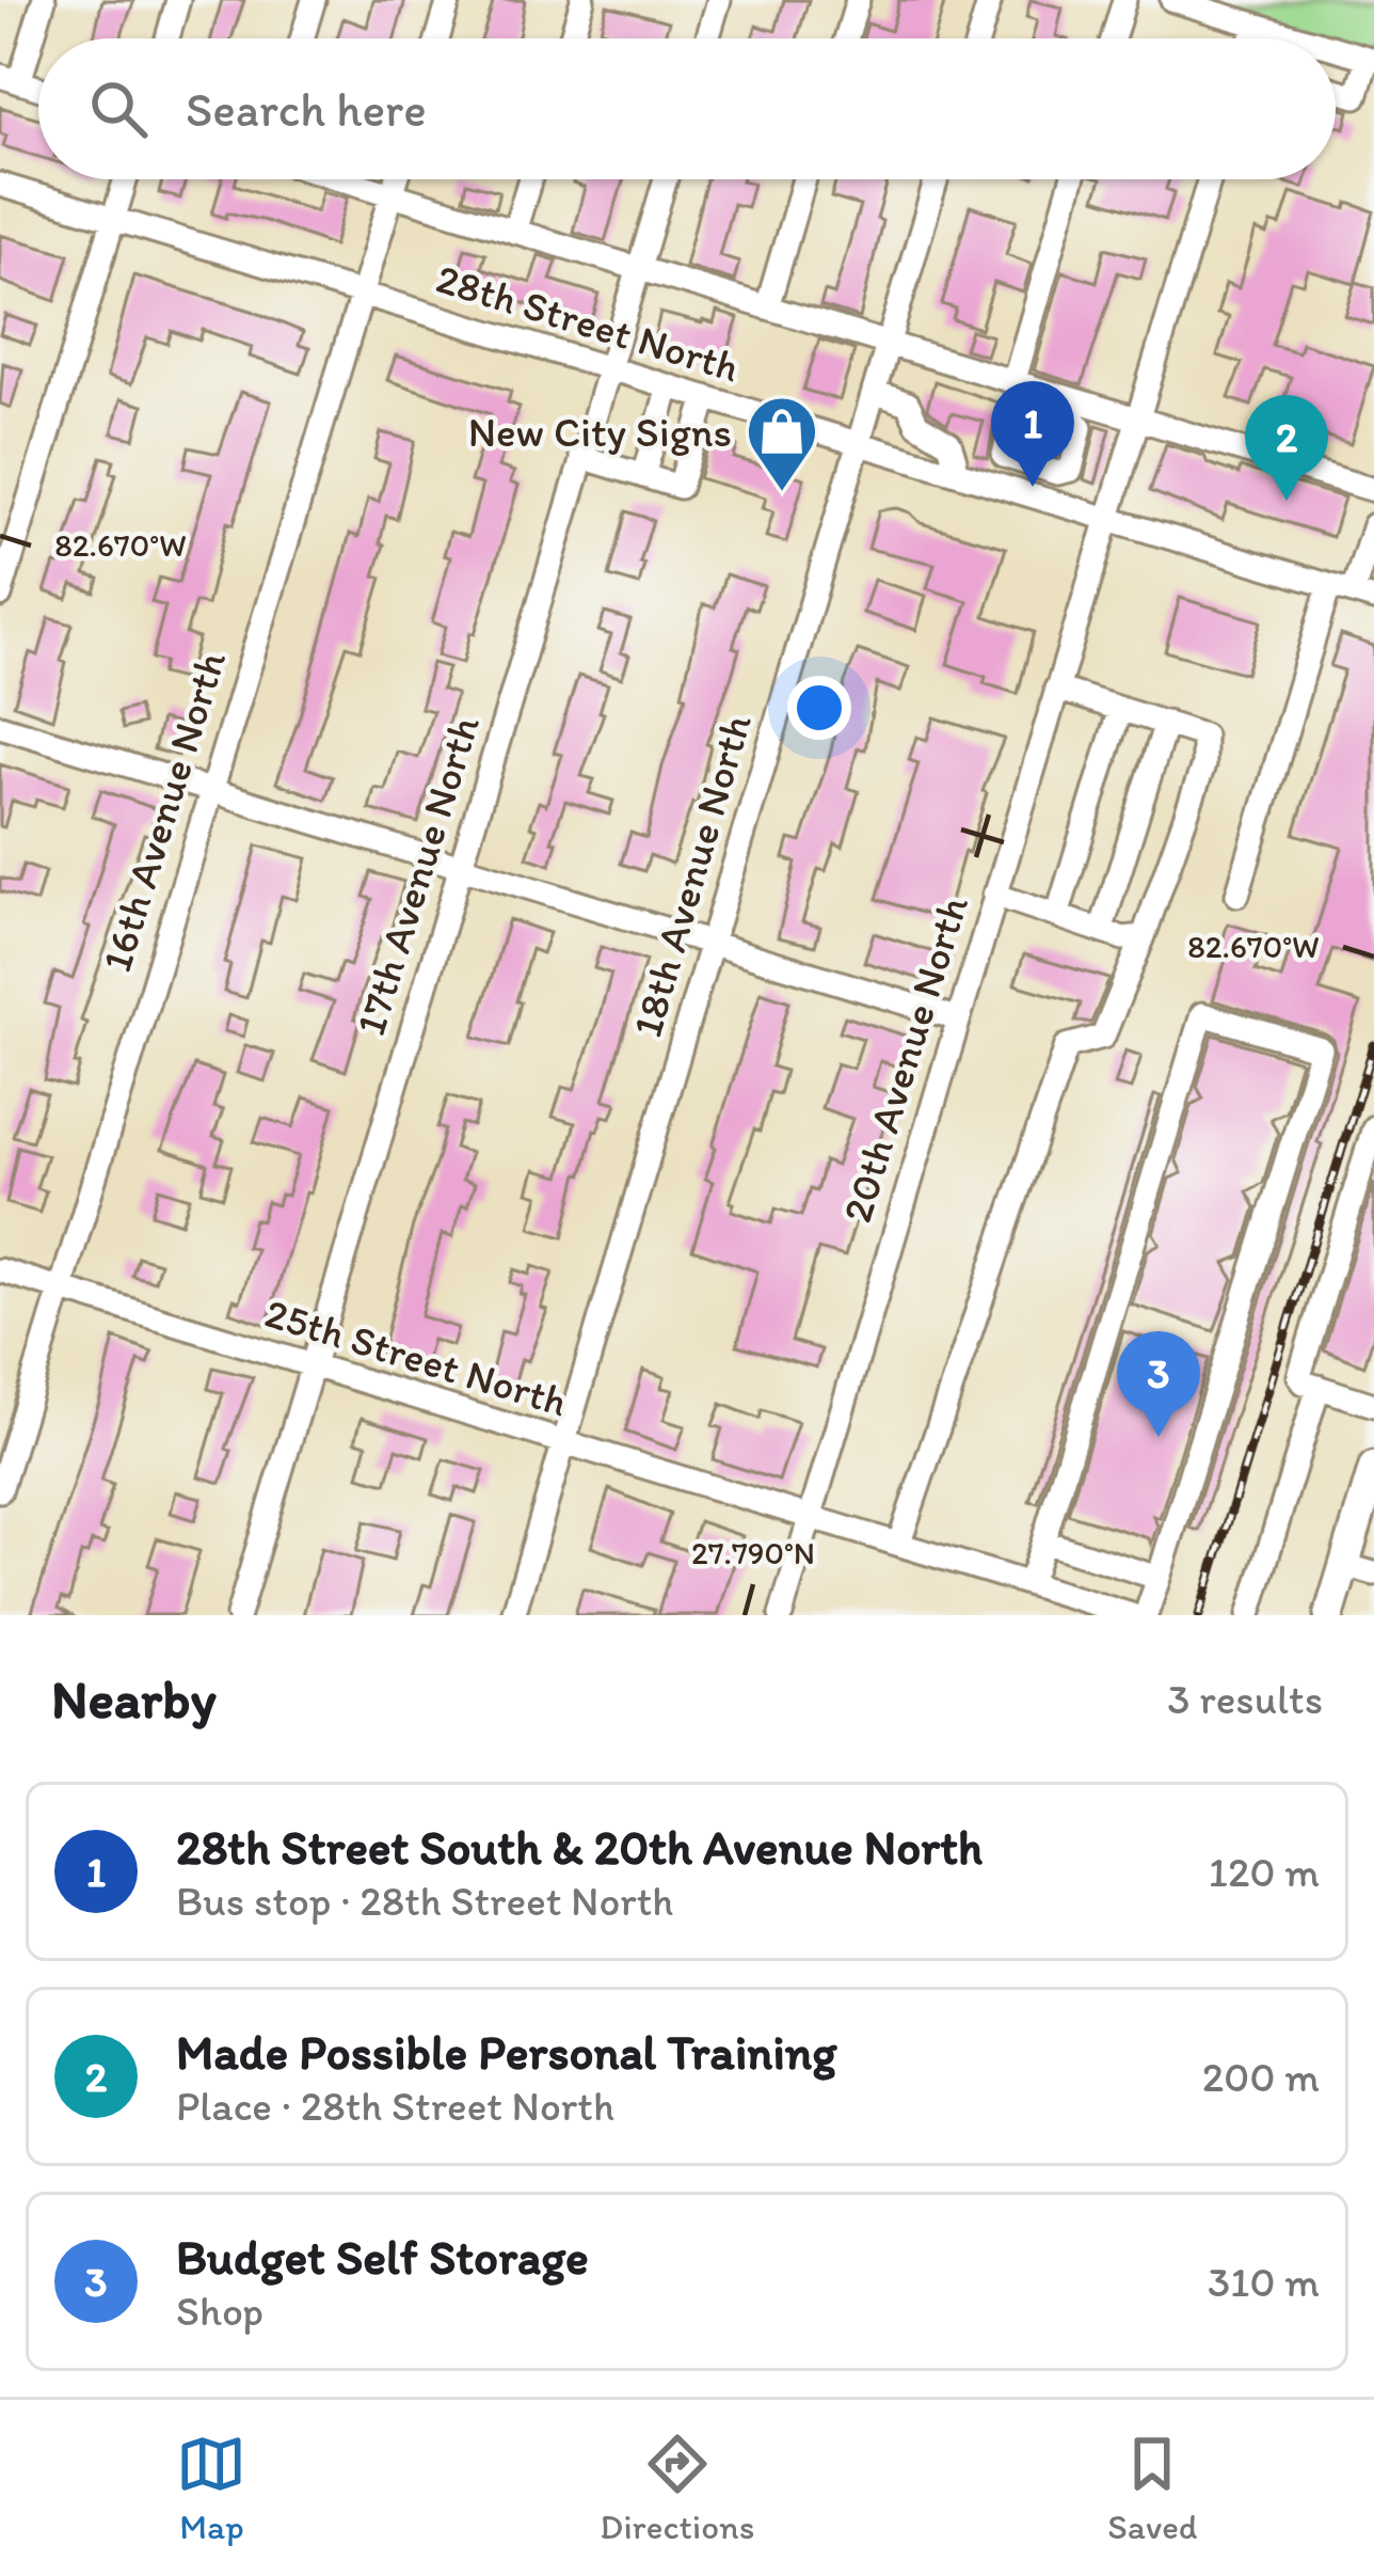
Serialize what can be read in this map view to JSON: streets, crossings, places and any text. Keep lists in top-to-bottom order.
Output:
{
  "streets": {
    "street": [
      "28th Street North",
      "16th Avenue North",
      "17th Avenue North",
      "18th Avenue North",
      "20th Avenue North",
      "25th Street North"
    ]
  },
  "crossings": [
    ["28th Street North", "16th Avenue North"],
    ["28th Street North", "17th Avenue North"],
    ["28th Street North", "18th Avenue North"],
    ["28th Street North", "20th Avenue North"],
    ["16th Avenue North", "25th Street North"],
    ["17th Avenue North", "25th Street North"],
    ["18th Avenue North", "25th Street North"],
    ["20th Avenue North", "25th Street North"]
  ],
  "places": {
    "shop": ["New City Signs"]
  },
  "page": {
    "search": "Search here",
    "pins": ["1", "2", "3"],
    "heading": ["Nearby", "3 results"],
    "list": [
      {
        "mark": "1",
        "name": "28th Street South & 20th Avenue North",
        "note": "Bus stop · 28th Street North",
        "value": "120 m"
      },
      {
        "mark": "2",
        "name": "Made Possible Personal Training",
        "note": "Place · 28th Street North",
        "value": "200 m"
      },
      {
        "mark": "3",
        "name": "Budget Self Storage",
        "note": "Shop",
        "value": "310 m"
      }
    ],
    "nav": ["Map", "Directions", "Saved"]
  },
  "coordinates": ["82.670°W", "27.790°N"]
}
